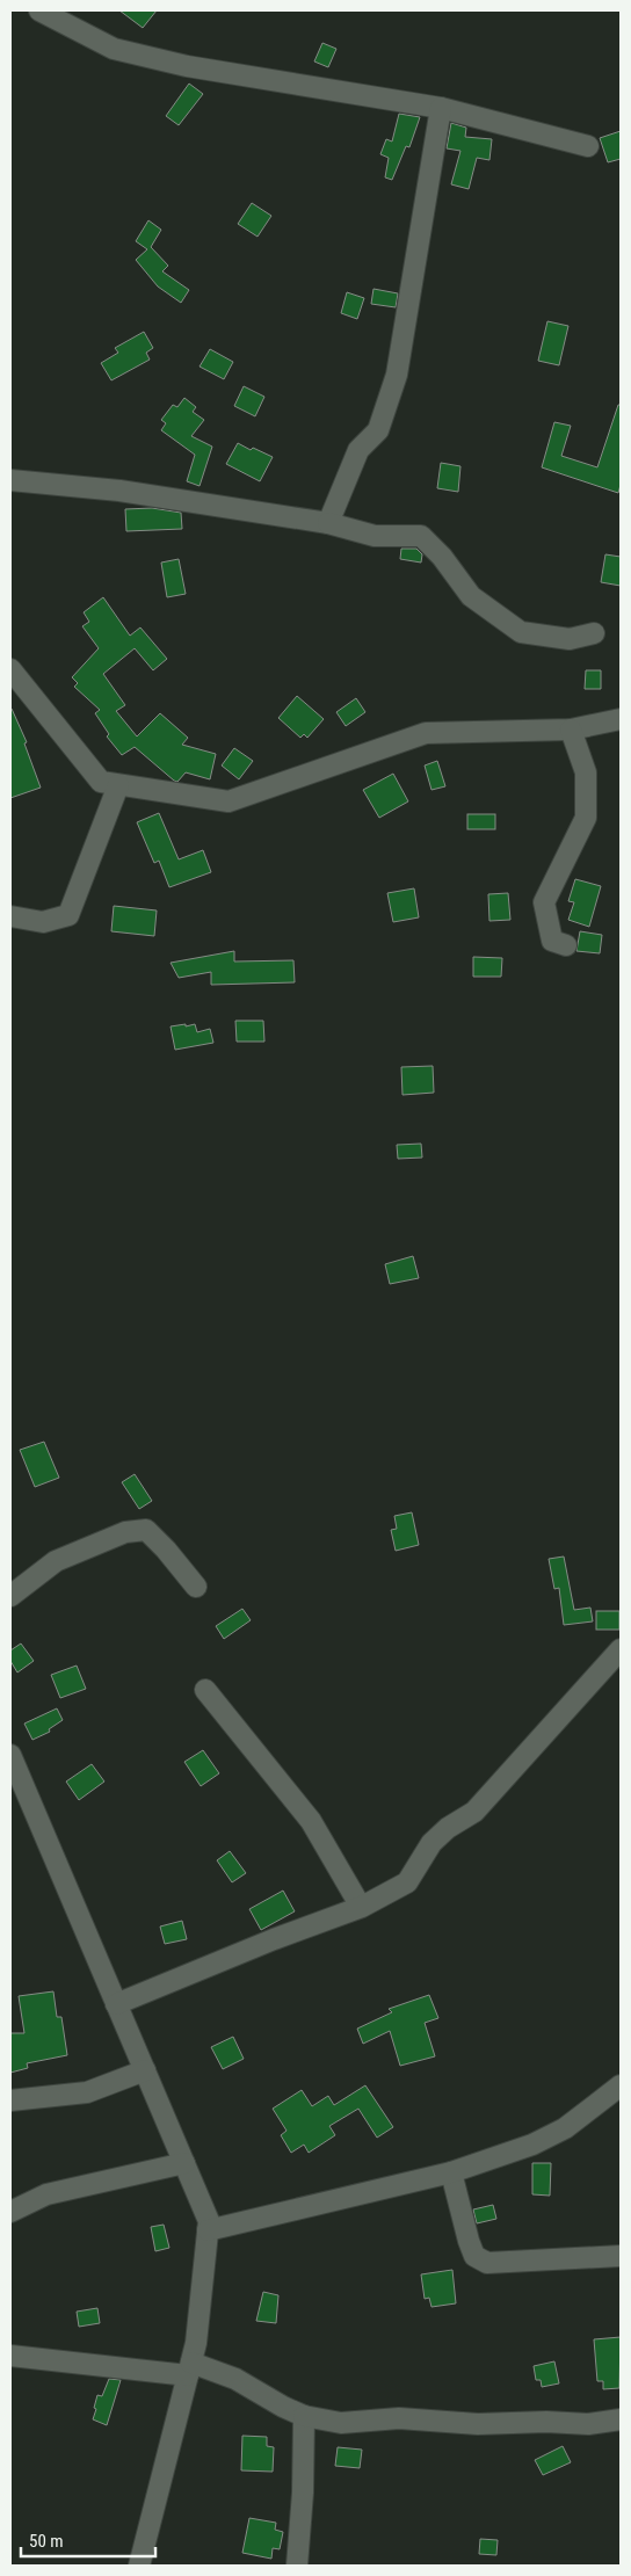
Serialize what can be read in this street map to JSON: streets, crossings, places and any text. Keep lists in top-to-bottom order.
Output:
{
  "scale_bar": "50 m"
}
